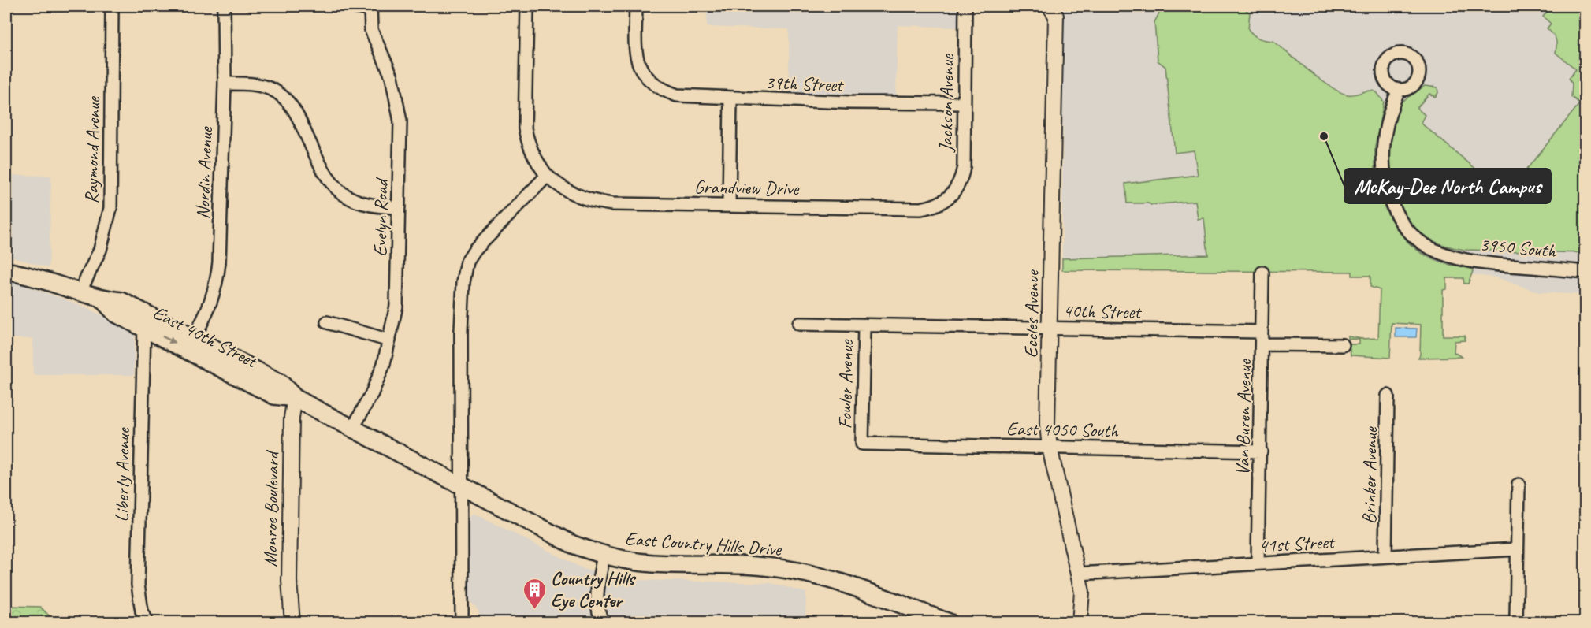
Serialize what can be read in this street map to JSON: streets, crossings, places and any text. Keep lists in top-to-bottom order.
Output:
{
  "streets": {
    "main road": ["East 40th Street", "East Country Hills Drive"],
    "street": [
      "39th Street",
      "Jackson Avenue",
      "Raymond Avenue",
      "Nordin Avenue",
      "Grandview Drive",
      "Evelyn Road",
      "3950 South",
      "40th Street",
      "Eccles Avenue",
      "Fowler Avenue",
      "Van Buren Avenue",
      "East 4050 South",
      "Liberty Avenue",
      "Brinker Avenue",
      "Monroe Boulevard",
      "41st Street"
    ]
  },
  "crossings": [
    ["39th Street", "Jackson Avenue"],
    ["Jackson Avenue", "Grandview Drive"],
    ["Raymond Avenue", "East 40th Street"],
    ["Nordin Avenue", "East 40th Street"],
    ["Evelyn Road", "East 40th Street"],
    ["40th Street", "Eccles Avenue"],
    ["40th Street", "Fowler Avenue"],
    ["40th Street", "Van Buren Avenue"],
    ["Eccles Avenue", "East 4050 South"],
    ["Eccles Avenue", "41st Street"],
    ["East 40th Street", "Liberty Avenue"],
    ["East 40th Street", "Monroe Boulevard"],
    ["East 40th Street", "East Country Hills Drive"],
    ["Fowler Avenue", "East 4050 South"],
    ["Van Buren Avenue", "East 4050 South"],
    ["Van Buren Avenue", "41st Street"],
    ["Brinker Avenue", "41st Street"]
  ],
  "places": {
    "other": ["McKay-Dee North Campus"],
    "building": ["Country Hills Eye Center"]
  }
}
